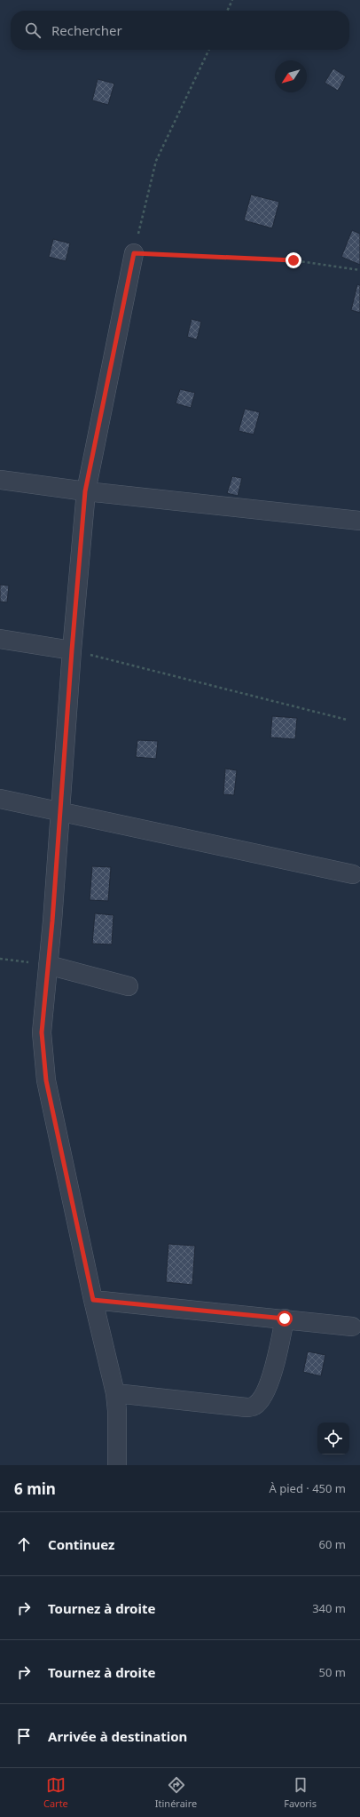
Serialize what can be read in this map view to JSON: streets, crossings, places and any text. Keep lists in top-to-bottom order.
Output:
{
  "north": "bottom left",
  "page": {
    "search": "Rechercher",
    "heading": ["6 min", "À pied · 450 m"],
    "list": [
      ["Continuez", "60 m"],
      ["Tournez à droite", "340 m"],
      ["Tournez à droite", "50 m"],
      "Arrivée à destination"
    ],
    "nav": ["Carte", "Itinéraire", "Favoris"]
  }
}
